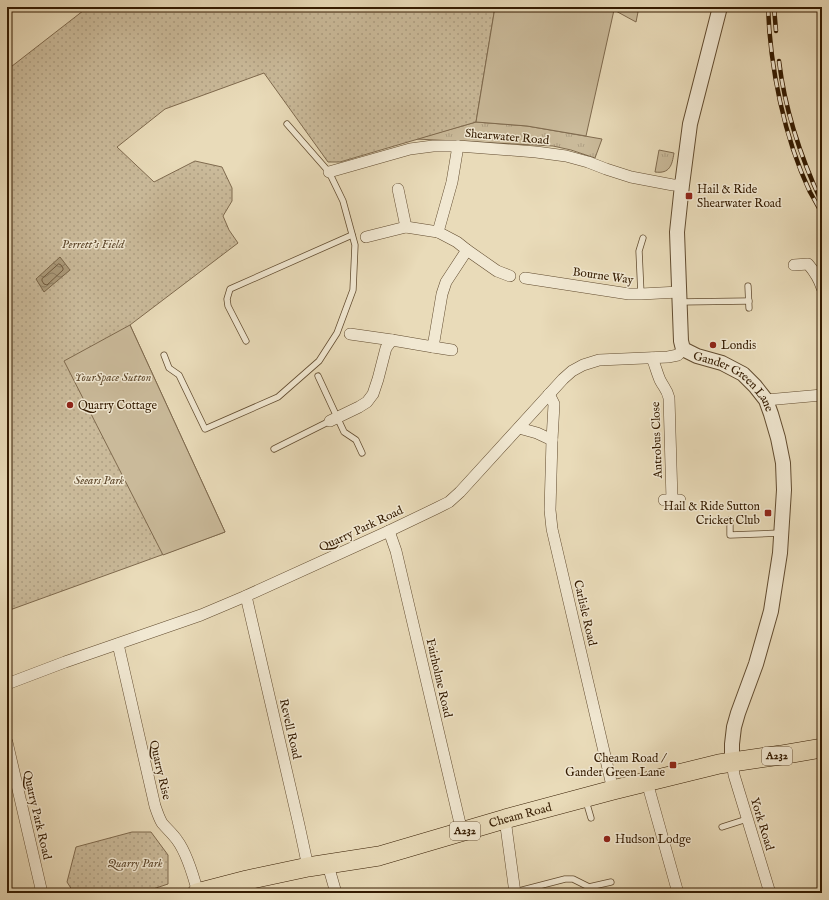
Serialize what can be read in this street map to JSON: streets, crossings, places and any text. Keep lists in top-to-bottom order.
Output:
{
  "streets": {
    "highway": ["A232", "Cheam Road"],
    "street": [
      "Shearwater Road",
      "Bourne Way",
      "Gander Green Lane",
      "Antrobus Close",
      "Quarry Park Road",
      "Carlisle Road",
      "Fairholme Road",
      "Revell Road",
      "Quarry Rise",
      "York Road"
    ]
  },
  "crossings": [
    ["Shearwater Road", "Gander Green Lane"],
    ["Bourne Way", "Gander Green Lane"],
    ["Gander Green Lane", "Quarry Park Road"],
    ["Gander Green Lane", "Cheam Road"],
    ["Gander Green Lane", "York Road"],
    ["Antrobus Close", "Quarry Park Road"],
    ["Quarry Park Road", "Carlisle Road"],
    ["Quarry Park Road", "Fairholme Road"],
    ["Quarry Park Road", "Revell Road"],
    ["Quarry Park Road", "Quarry Rise"],
    ["Carlisle Road", "Cheam Road"],
    ["Fairholme Road", "Cheam Road"],
    ["Revell Road", "Cheam Road"],
    ["Quarry Rise", "Cheam Road"],
    ["Cheam Road", "York Road"]
  ],
  "parks": [
    "Perrett's Field",
    "YourSpace Sutton",
    "Seears Park",
    "Quarry Park"
  ],
  "places": {
    "transit": ["Hail & Ride Shearwater Road", "Hail & Ride Sutton Cricket Club", "Cheam Road / Gander Green Lane"],
    "other": ["Londis", "Quarry Cottage", "Hudson Lodge"]
  }
}
